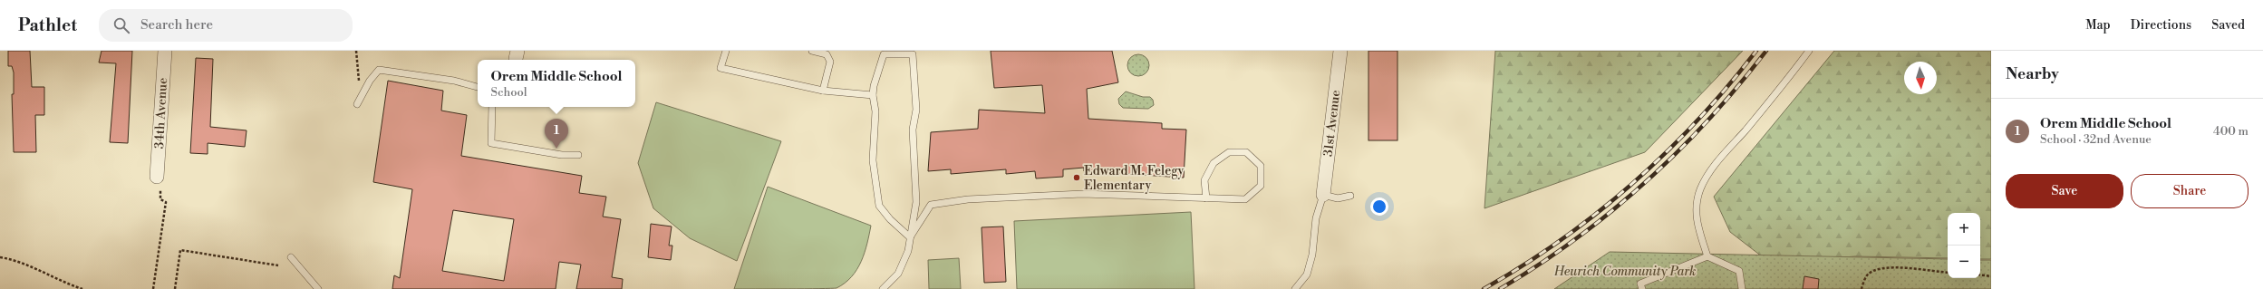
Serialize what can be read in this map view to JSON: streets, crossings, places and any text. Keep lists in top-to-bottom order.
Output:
{
  "streets": {
    "street": ["34th Avenue", "31st Avenue"]
  },
  "parks": ["Heurich Community Park"],
  "places": ["Edward M. Felegy Elementary"],
  "north": "bottom",
  "page": {
    "header": "Pathlet",
    "search": "Search here",
    "nav": ["Map", "Directions", "Saved"],
    "heading": "Nearby",
    "popup": ["Orem Middle School", "School"],
    "list": [
      {
        "mark": "1",
        "name": "Orem Middle School",
        "note": "School · 32nd Avenue",
        "value": "400 m"
      }
    ],
    "pins": "1",
    "buttons": ["Save", "Share"],
    "map_buttons": ["+", "−"]
  }
}
